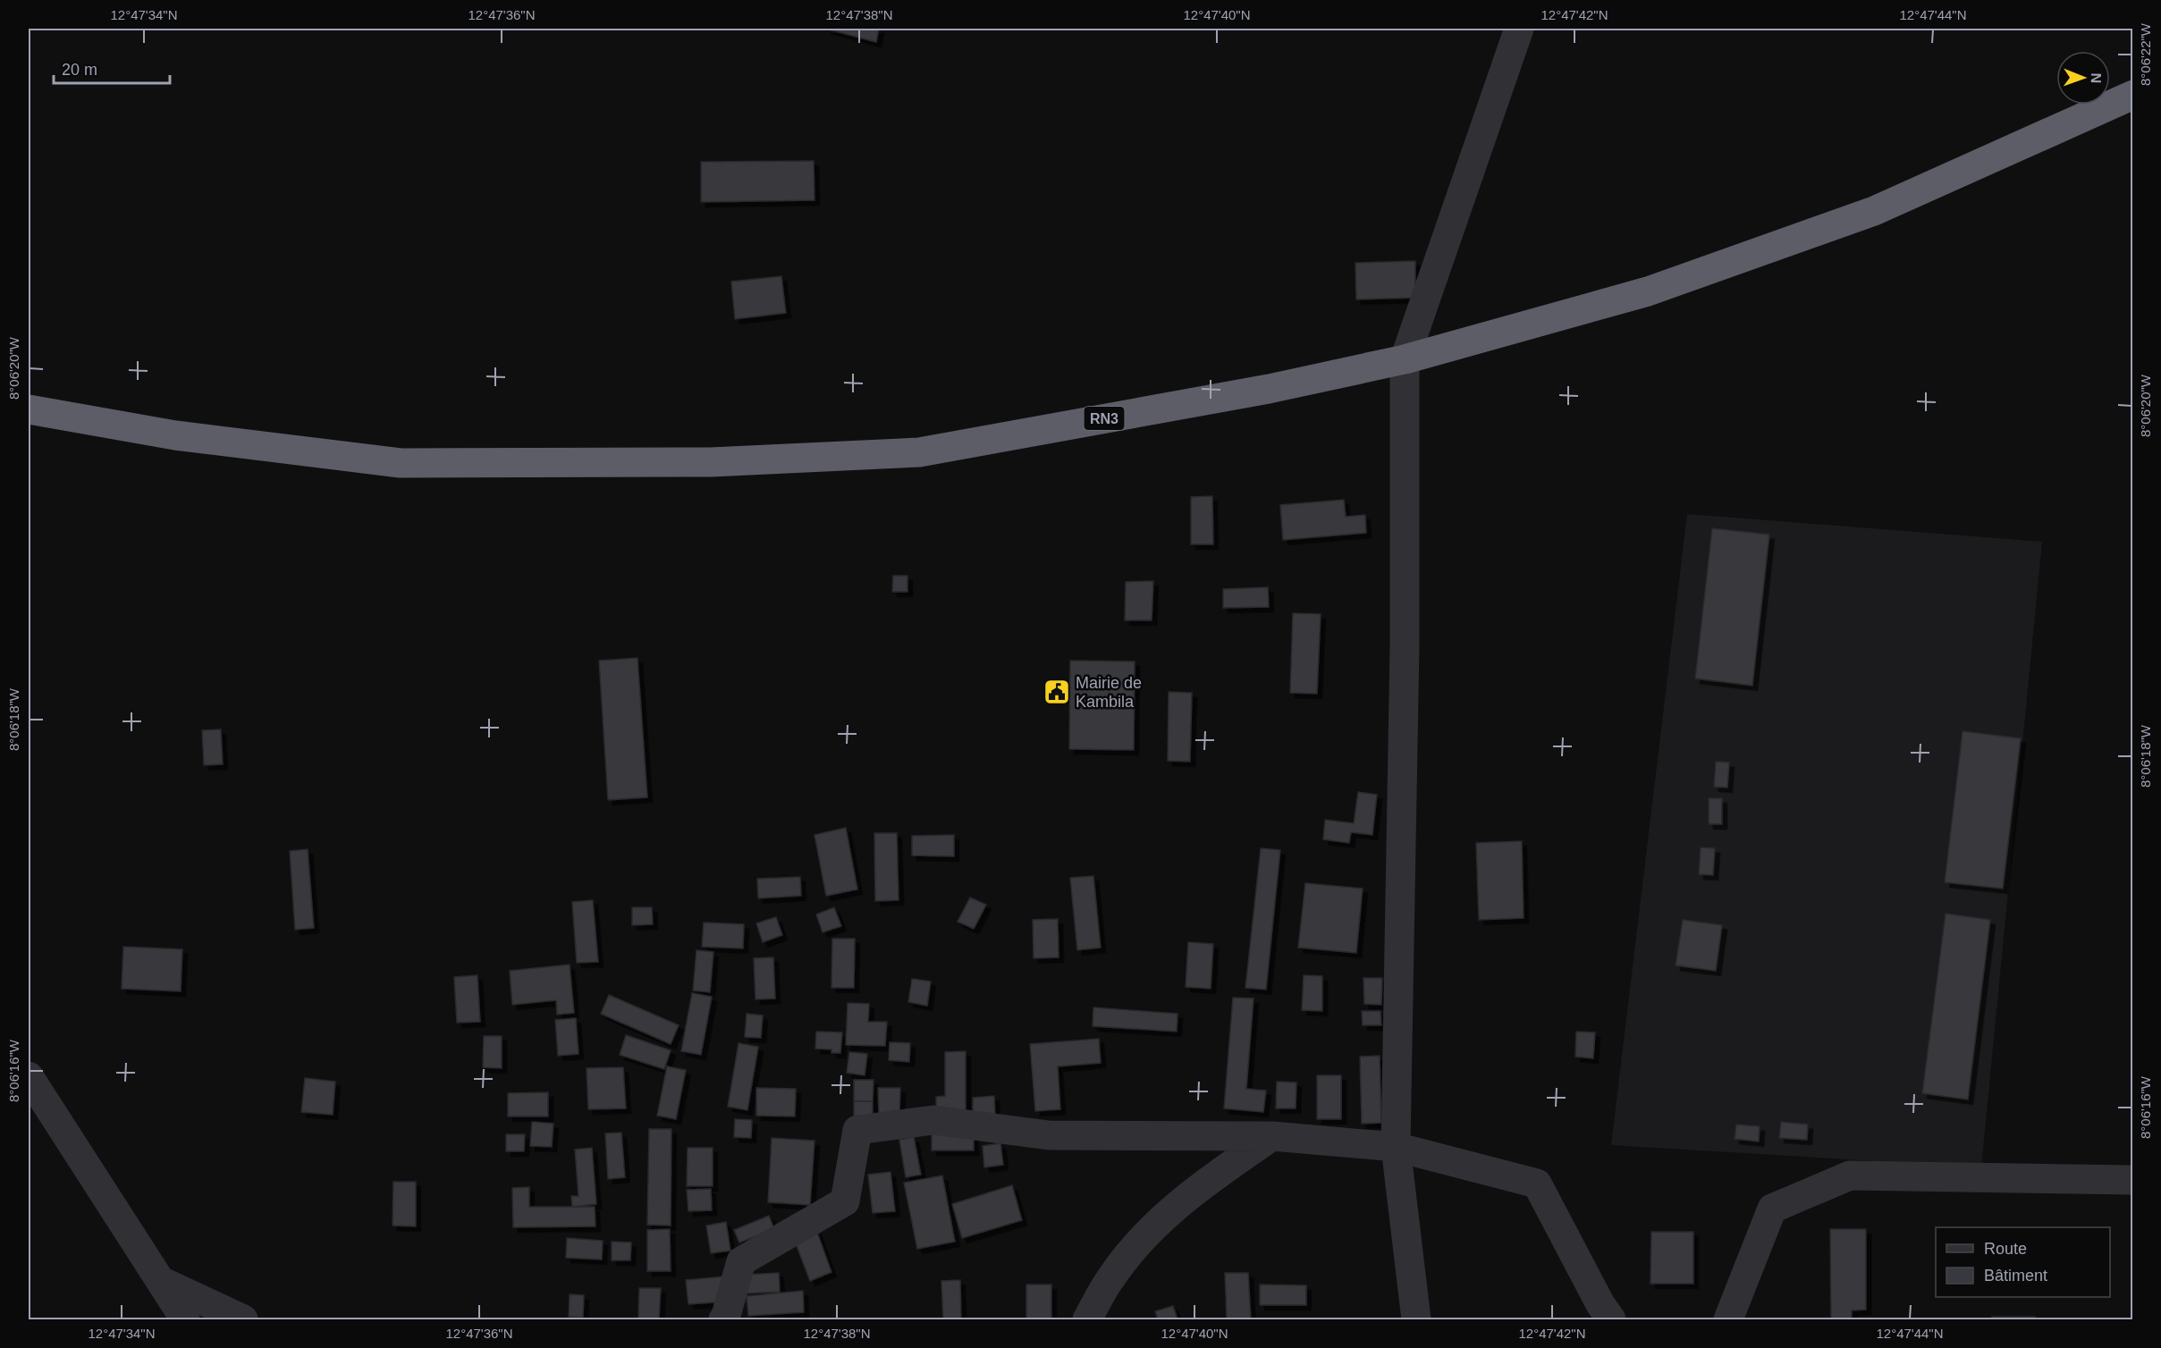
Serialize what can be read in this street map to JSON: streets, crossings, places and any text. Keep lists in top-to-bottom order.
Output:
{
  "streets": {
    "highway": ["RN3"]
  },
  "places": {
    "public building": ["Mairie de Kambila"]
  },
  "legend": ["Route", "Bâtiment"],
  "scale_bar": "20 m",
  "north": "right",
  "coordinates": [
    "12°47'34\"N",
    "12°47'36\"N",
    "12°47'38\"N",
    "12°47'40\"N",
    "12°47'42\"N",
    "12°47'44\"N",
    "8°06'22\"W",
    "8°06'20\"W",
    "8°06'18\"W",
    "8°06'16\"W"
  ]
}
